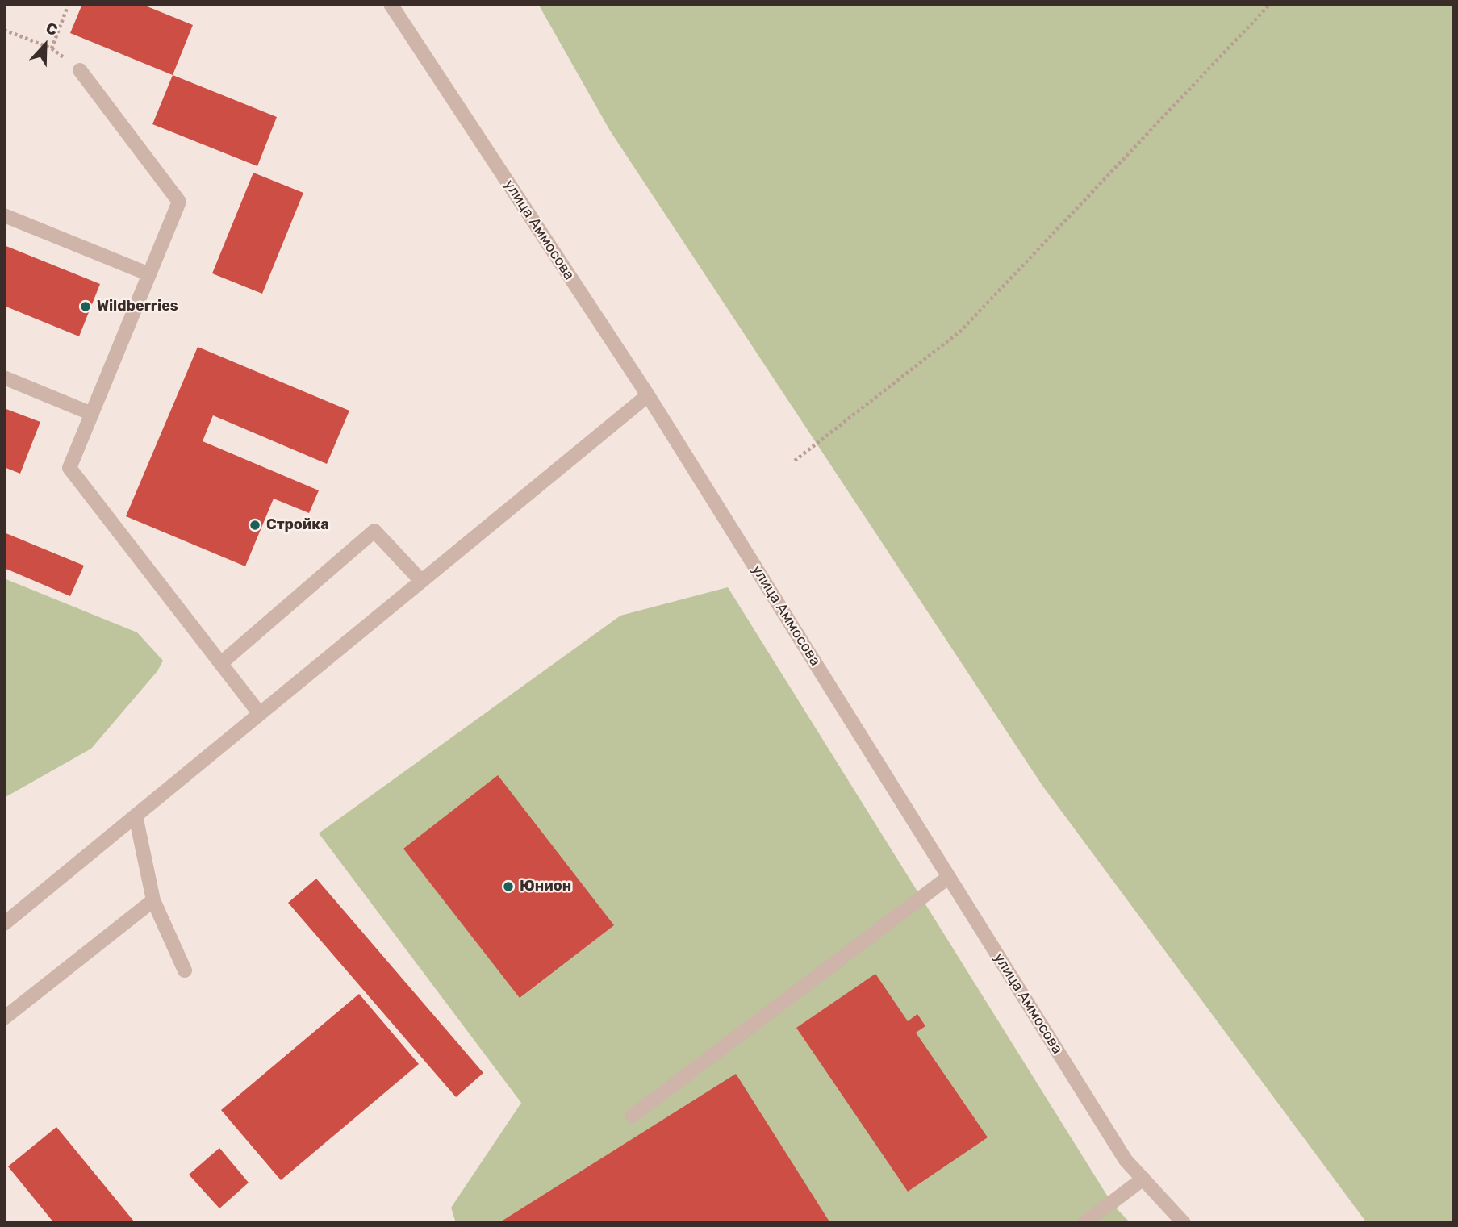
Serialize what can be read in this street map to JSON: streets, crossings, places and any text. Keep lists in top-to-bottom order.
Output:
{
  "streets": {
    "street": ["улица Аммосова"]
  },
  "places": ["Wildberries", "Стройка", "Юнион"],
  "north": "top"
}
